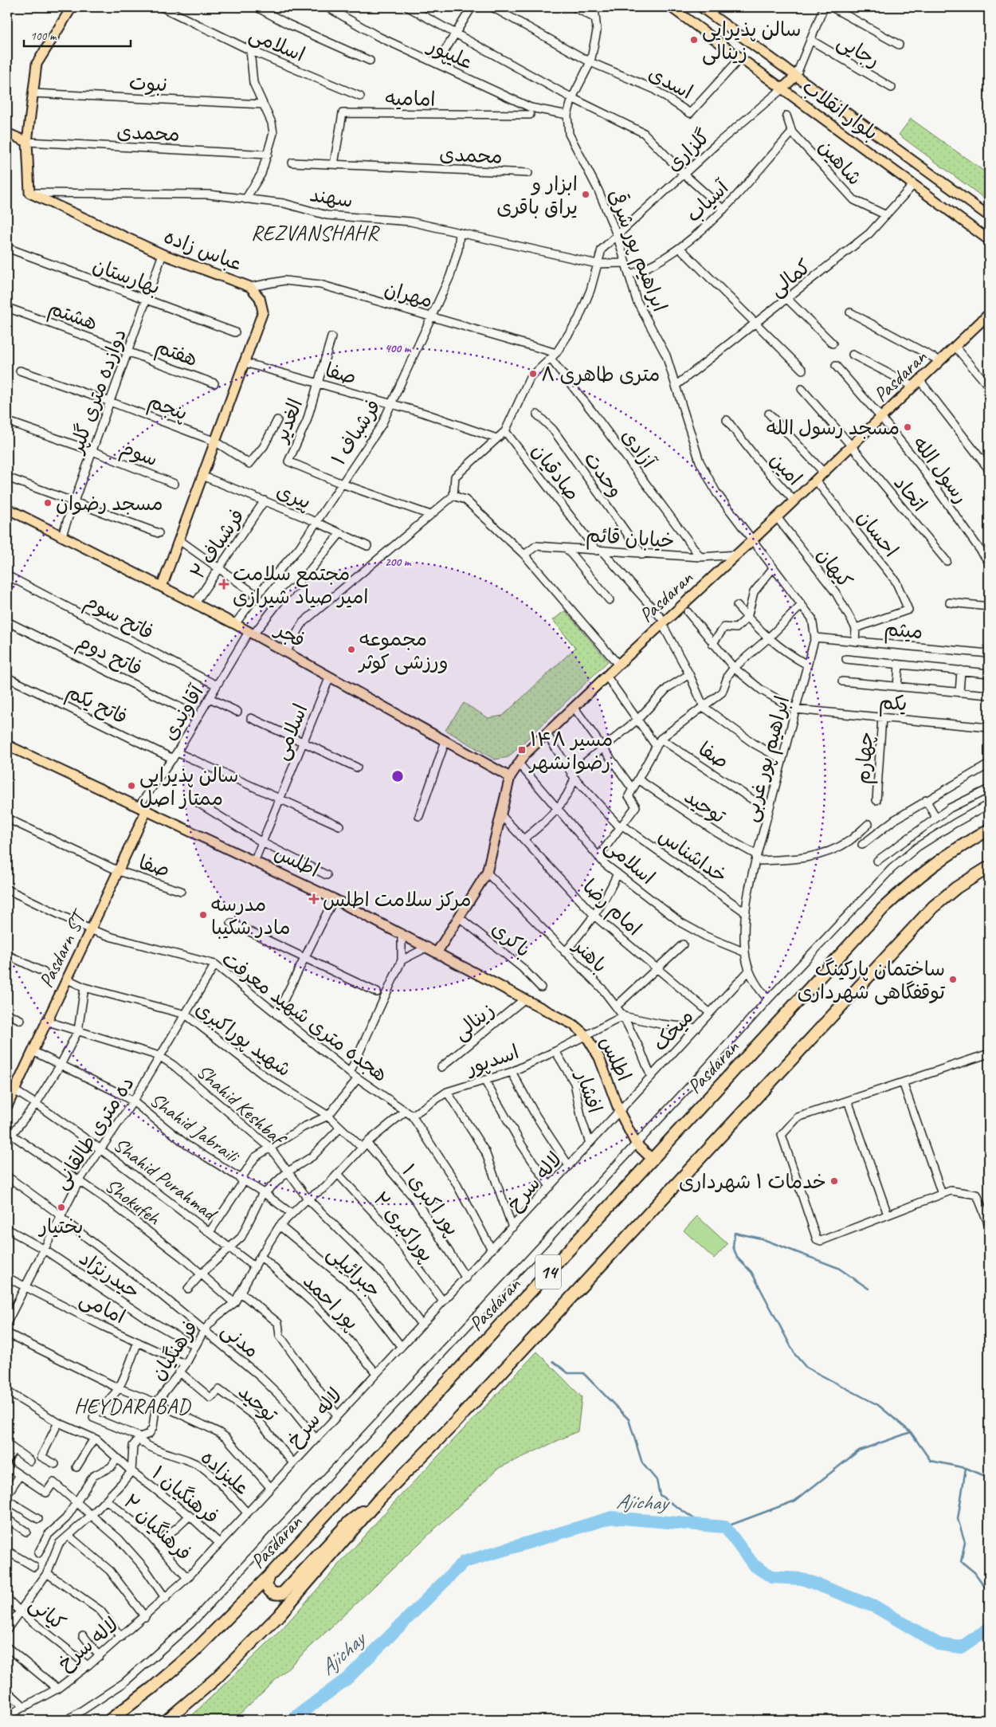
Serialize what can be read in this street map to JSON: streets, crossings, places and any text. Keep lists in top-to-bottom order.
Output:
{
  "streets": {
    "highway": ["Pasdaran", "14"],
    "main road": [
      "بلوار انقلاب",
      "عباس زاده",
      "فجر",
      "اطلس",
      "Pasdarn ST"
    ],
    "street": [
      "اسلامی",
      "رجایی",
      "علیپور",
      "اسدی",
      "نبوت",
      "امامیه",
      "محمدی",
      "گلزاری",
      "شاهین",
      "سهند",
      "آسیاب",
      "ابراهیم پور شرقی",
      "بهارستان",
      "کمالی",
      "مهران",
      "هشتم",
      "هفتم",
      "صفا",
      "دوازده متری گلپر",
      "پنجم",
      "الغدیر",
      "فرشباف ۱",
      "آزادی",
      "سوم",
      "امین",
      "رسول الله",
      "صادقیان",
      "وحدت",
      "اتحاد",
      "پیری",
      "احسان",
      "خیابان قائم",
      "فرشباف ۲",
      "کیهان",
      "فاتح سوم",
      "میثم",
      "فاتح دوم",
      "یکم",
      "فاتح یکم",
      "آقاوندی",
      "چهارم",
      "ابراهیم پور غربی",
      "توحید",
      "خداشناس",
      "امام رضا",
      "باکری",
      "باهنر",
      "هجده متری شهید معرفت",
      "زینالی",
      "میخک",
      "شهید پوراکبری",
      "اسدپور",
      "افشار",
      "Shahid Keshbaf",
      "Shahid Jabraili",
      "ده متری طالقانی",
      "Shahid Purahmad",
      "لاله سرخ",
      "پور اکبری ۱",
      "Shokufeh",
      "پوراکبری ۲",
      "جبرائیلی",
      "حیدرنژاد",
      "پور احمد",
      "امامی",
      "مدنی",
      "فرهنگیان",
      "علیزاده",
      "فرهنگیان ۱",
      "فرهنگیان ۲",
      "کیانی"
    ]
  },
  "crossings": [
    ["اسلامی", "Pasdaran"],
    ["اسلامی", "فجر"],
    ["اسلامی", "ابراهیم پور غربی"],
    ["اسلامی", "اطلس"],
    ["علیپور", "ابراهیم پور شرقی"],
    ["اسدی", "بلوار انقلاب"],
    ["اسدی", "ابراهیم پور شرقی"],
    ["امامیه", "محمدی"],
    ["بلوار انقلاب", "گلزاری"],
    ["بلوار انقلاب", "کمالی"],
    ["گلزاری", "سهند"],
    ["گلزاری", "ابراهیم پور شرقی"],
    ["گلزاری", "مهران"],
    ["گلزاری", "صفا"],
    ["گلزاری", "آزادی"],
    ["گلزاری", "صادقیان"],
    ["شاهین", "آسیاب"],
    ["شاهین", "کمالی"],
    ["سهند", "عباس زاده"],
    ["سهند", "ابراهیم پور شرقی"],
    ["سهند", "فرشباف ۱"],
    ["آسیاب", "ابراهیم پور شرقی"],
    ["عباس زاده", "مهران"],
    ["عباس زاده", "صفا"],
    ["عباس زاده", "دوازده متری گلپر"],
    ["عباس زاده", "پنجم"],
    ["عباس زاده", "فجر"],
    ["ابراهیم پور شرقی", "کمالی"],
    ["ابراهیم پور شرقی", "Pasdaran"],
    ["ابراهیم پور شرقی", "ابراهیم پور غربی"],
    ["بهارستان", "دوازده متری گلپر"],
    ["مهران", "فرشباف ۱"],
    ["مهران", "آزادی"],
    ["هشتم", "هفتم"],
    ["هشتم", "دوازده متری گلپر"],
    ["هفتم", "دوازده متری گلپر"],
    ["صفا", "الغدیر"],
    ["صفا", "فرشباف ۱"],
    ["صفا", "ابراهیم پور غربی"],
    ["صفا", "Pasdarn ST"],
    ["Pasdaran", "امین"],
    ["Pasdaran", "رسول الله"],
    ["Pasdaran", "صادقیان"],
    ["Pasdaran", "اتحاد"],
    ["Pasdaran", "احسان"],
    ["Pasdaran", "خیابان قائم"],
    ["Pasdaran", "کیهان"],
    ["Pasdaran", "فجر"],
    ["Pasdaran", "ابراهیم پور غربی"],
    ["Pasdaran", "خداشناس"],
    ["Pasdaran", "اطلس"],
    ["Pasdaran", "امام رضا"],
    ["Pasdaran", "باکری"],
    ["Pasdaran", "باهنر"],
    ["دوازده متری گلپر", "پنجم"],
    ["دوازده متری گلپر", "سوم"],
    ["دوازده متری گلپر", "فجر"],
    ["الغدیر", "فرشباف ۱"],
    ["فرشباف ۱", "پیری"],
    ["فرشباف ۱", "فجر"],
    ["آزادی", "خیابان قائم"],
    ["صادقیان", "خیابان قائم"],
    ["وحدت", "خیابان قائم"],
    ["پیری", "فرشباف ۲"],
    ["پیری", "آقاوندی"],
    ["احسان", "کیهان"],
    ["فرشباف ۲", "فجر"],
    ["فاتح سوم", "آقاوندی"],
    ["میثم", "ابراهیم پور غربی"],
    ["فجر", "آقاوندی"],
    ["فاتح دوم", "آقاوندی"],
    ["یکم", "چهارم"],
    ["یکم", "ابراهیم پور غربی"],
    ["فاتح یکم", "آقاوندی"],
    ["آقاوندی", "اطلس"],
    ["آقاوندی", "Pasdarn ST"],
    ["ابراهیم پور غربی", "توحید"],
    ["ابراهیم پور غربی", "خداشناس"],
    ["ابراهیم پور غربی", "میخک"],
    ["توحید", "لاله سرخ"],
    ["توحید", "فرهنگیان"],
    ["اطلس", "Pasdarn ST"],
    ["اطلس", "زینالی"],
    ["اطلس", "میخک"],
    ["اطلس", "اسدپور"],
    ["اطلس", "لاله سرخ"],
    ["امام رضا", "میخک"],
    ["Pasdarn ST", "هجده متری شهید معرفت"],
    ["Pasdarn ST", "شهید پوراکبری"],
    ["Pasdarn ST", "Shahid Keshbaf"],
    ["Pasdarn ST", "Shahid Jabraili"],
    ["Pasdarn ST", "Shahid Purahmad"],
    ["باهنر", "میخک"],
    ["هجده متری شهید معرفت", "اسدپور"],
    ["هجده متری شهید معرفت", "ده متری طالقانی"],
    ["هجده متری شهید معرفت", "لاله سرخ"],
    ["هجده متری شهید معرفت", "فرهنگیان"],
    ["میخک", "لاله سرخ"],
    ["شهید پوراکبری", "ده متری طالقانی"],
    ["شهید پوراکبری", "پور اکبری ۱"],
    ["شهید پوراکبری", "فرهنگیان"],
    ["اسدپور", "افشار"],
    ["افشار", "لاله سرخ"],
    ["Shahid Keshbaf", "ده متری طالقانی"],
    ["Shahid Keshbaf", "لاله سرخ"],
    ["Shahid Keshbaf", "فرهنگیان"],
    ["Shahid Jabraili", "ده متری طالقانی"],
    ["Shahid Jabraili", "فرهنگیان"],
    ["ده متری طالقانی", "Shahid Purahmad"],
    ["ده متری طالقانی", "Shokufeh"],
    ["ده متری طالقانی", "حیدرنژاد"],
    ["ده متری طالقانی", "امامی"],
    ["ده متری طالقانی", "مدنی"],
    ["Shahid Purahmad", "فرهنگیان"],
    ["لاله سرخ", "پور اکبری ۱"],
    ["لاله سرخ", "پوراکبری ۲"],
    ["لاله سرخ", "جبرائیلی"],
    ["لاله سرخ", "پور احمد"],
    ["لاله سرخ", "مدنی"],
    ["لاله سرخ", "علیزاده"],
    ["لاله سرخ", "فرهنگیان ۱"],
    ["لاله سرخ", "فرهنگیان ۲"],
    ["لاله سرخ", "کیانی"],
    ["پور اکبری ۱", "فرهنگیان"],
    ["Shokufeh", "فرهنگیان"],
    ["پوراکبری ۲", "فرهنگیان"],
    ["جبرائیلی", "فرهنگیان"],
    ["حیدرنژاد", "فرهنگیان"],
    ["پور احمد", "فرهنگیان"],
    ["امامی", "فرهنگیان"],
    ["مدنی", "فرهنگیان"],
    ["فرهنگیان", "علیزاده"],
    ["فرهنگیان", "فرهنگیان ۱"]
  ],
  "districts": ["REZVANSHAHR", "HEYDARABAD"],
  "water": ["Ajichay"],
  "places": {
    "other": [
      "سالن پذیرایی زینالی",
      "ابزار و یراق باقری",
      "۸ متری طاهری",
      "مسجد رسول الله",
      "مسجد رضوان",
      "مجموعه ورزشی کوثر",
      "سالن پذیرایی ممتاز اصل",
      "مدرسه مادر شکیبا",
      "ساختمان پارکینگ توقفگاهی شهرداری",
      "خدمات ۱ شهرداری",
      "بختیار"
    ],
    "health": ["مجتمع سلامت امیر صیاد شیرازی", "مرکز سلامت اطلس"],
    "transit": ["مسیر ۱۴۸ رضوانشهر"]
  },
  "scale_bar": "100 m",
  "rings": ["400 m", "200 m"]
}
